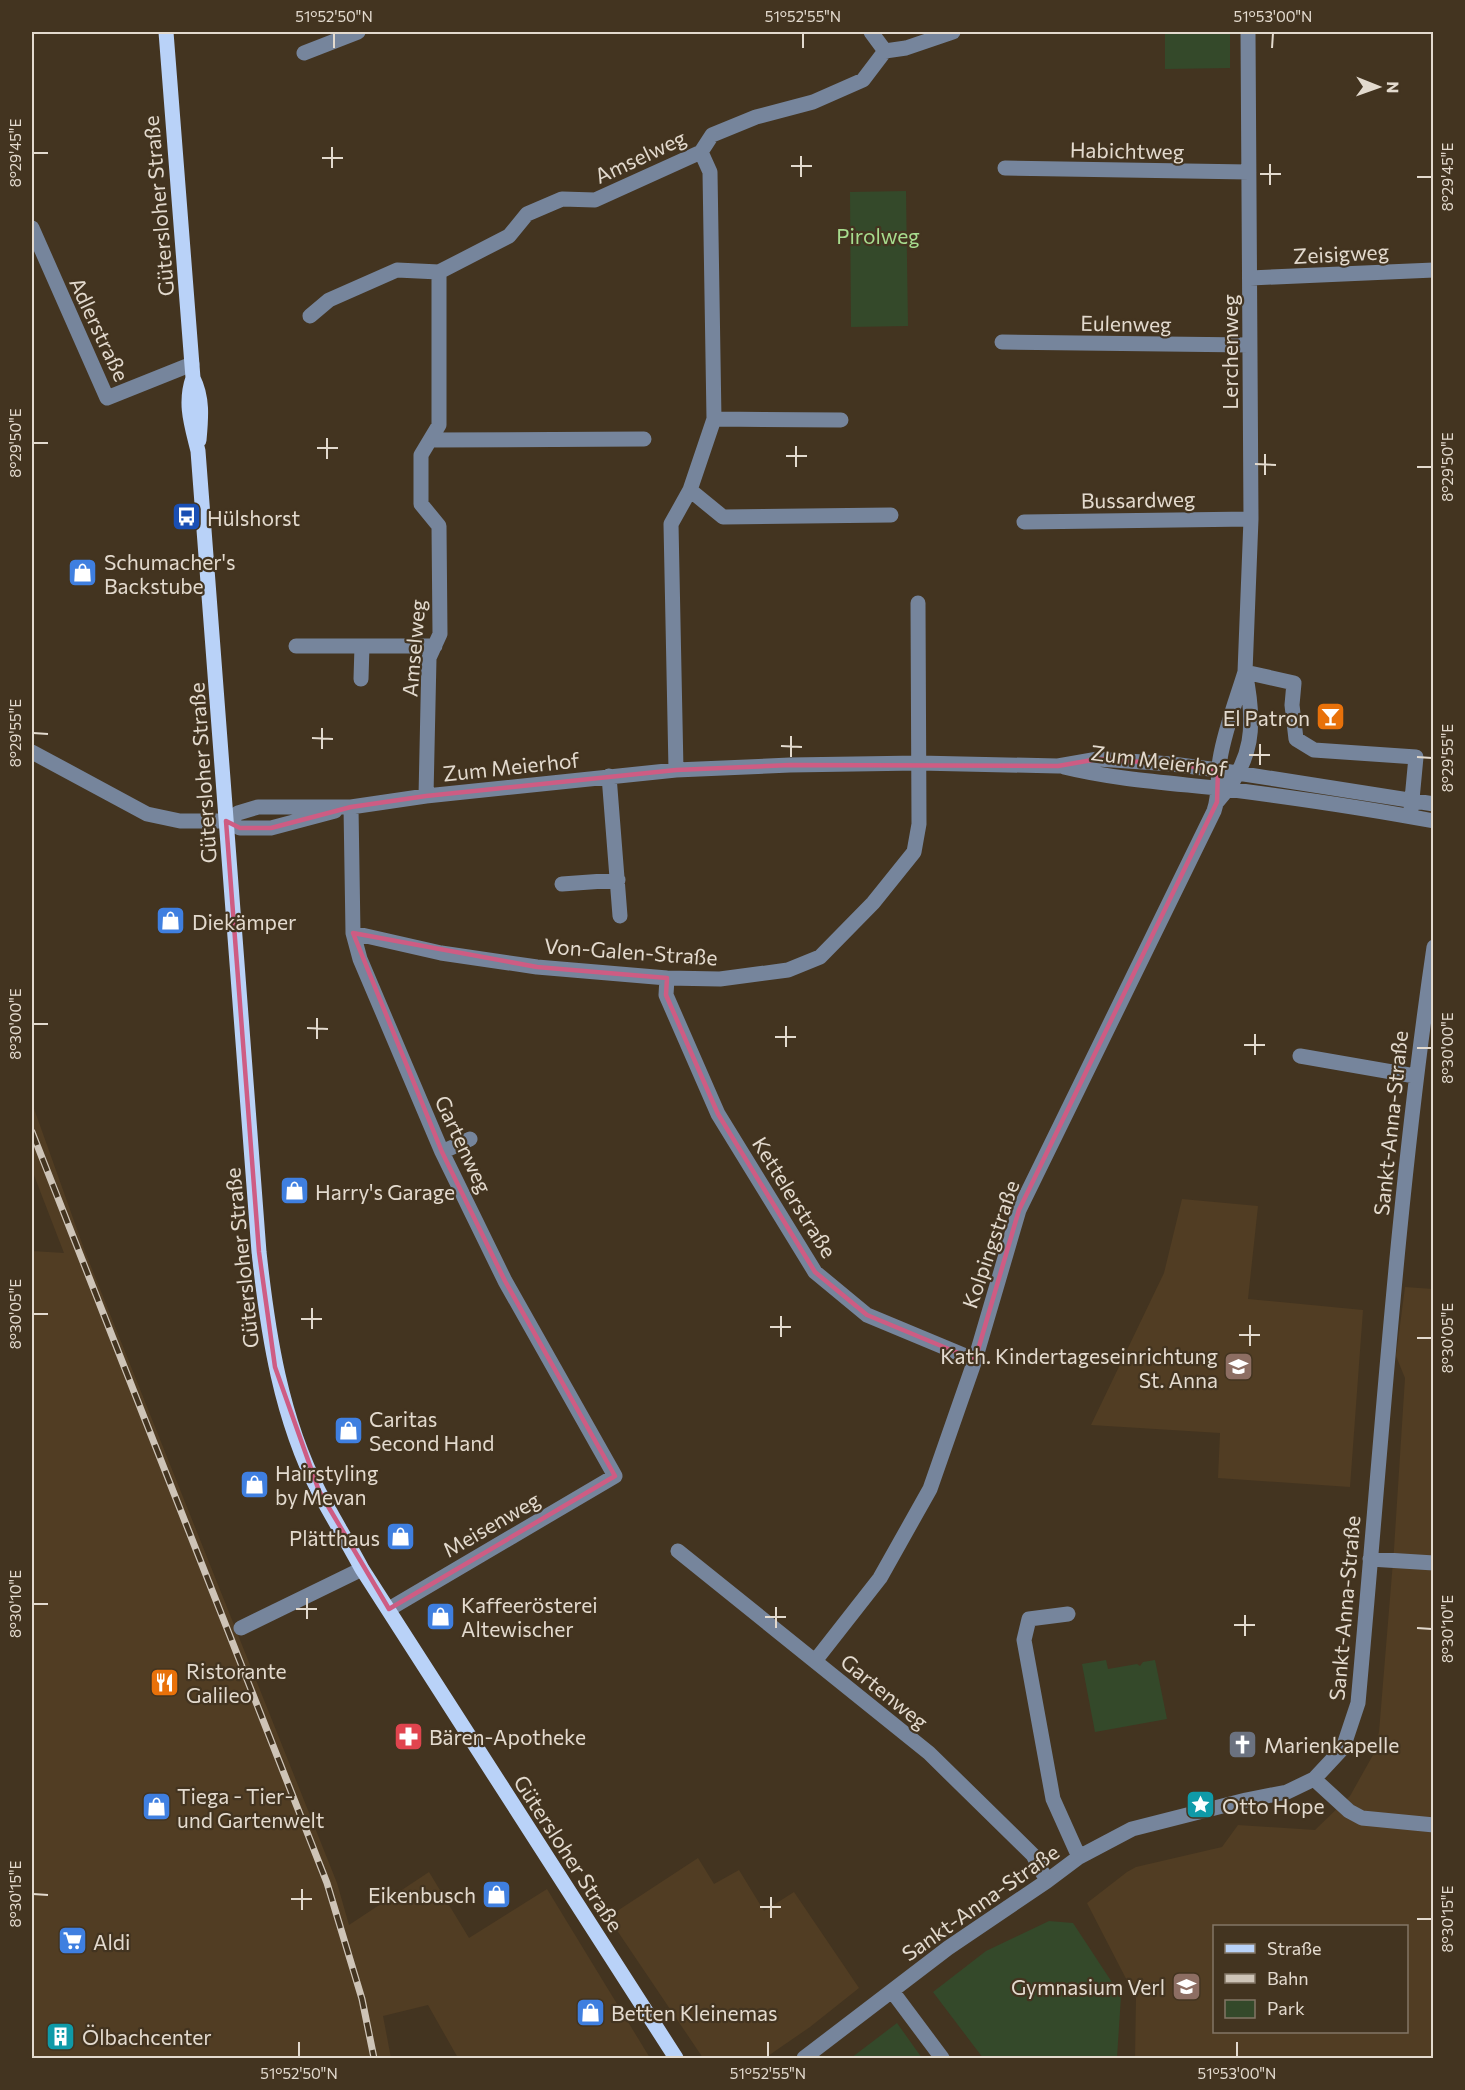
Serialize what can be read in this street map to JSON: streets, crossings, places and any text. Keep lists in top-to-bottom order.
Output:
{
  "streets": {
    "main road": ["Gütersloher Straße"],
    "street": [
      "Habichtweg",
      "Amselweg",
      "Zeisigweg",
      "Eulenweg",
      "Adlerstraße",
      "Lerchenweg",
      "Bussardweg",
      "Zum Meierhof",
      "Von-Galen-Straße",
      "Sankt-Anna-Straße",
      "Gartenweg",
      "Kettelerstraße",
      "Kolpingstraße",
      "Meisenweg"
    ]
  },
  "crossings": [
    ["Habichtweg", "Lerchenweg"],
    ["Amselweg", "Zum Meierhof"],
    ["Gütersloher Straße", "Adlerstraße"],
    ["Gütersloher Straße", "Zum Meierhof"],
    ["Gütersloher Straße", "Meisenweg"],
    ["Zeisigweg", "Lerchenweg"],
    ["Eulenweg", "Lerchenweg"],
    ["Lerchenweg", "Bussardweg"],
    ["Lerchenweg", "Zum Meierhof"],
    ["Lerchenweg", "Kolpingstraße"],
    ["Zum Meierhof", "Von-Galen-Straße"],
    ["Zum Meierhof", "Gartenweg"],
    ["Zum Meierhof", "Kolpingstraße"],
    ["Von-Galen-Straße", "Gartenweg"],
    ["Von-Galen-Straße", "Kettelerstraße"],
    ["Sankt-Anna-Straße", "Gartenweg"],
    ["Gartenweg", "Kolpingstraße"],
    ["Gartenweg", "Meisenweg"],
    ["Kettelerstraße", "Kolpingstraße"]
  ],
  "parks": ["Pirolweg"],
  "places": {
    "bus stop": ["Hülshorst"],
    "shop": [
      "Schumacher's Backstube",
      "Diekämper",
      "Harry's Garage",
      "Caritas Second Hand",
      "Hairstyling by Mevan",
      "Plätthaus",
      "Kaffeerösterei Altewischer",
      "Tiega - Tier- und Gartenwelt",
      "Eikenbusch",
      "Betten Kleinemas"
    ],
    "bar": ["El Patron"],
    "school or university": ["Kath. Kindertageseinrichtung St. Anna", "Gymnasium Verl"],
    "restaurant": ["Ristorante Galileo"],
    "pharmacy": ["Bären-Apotheke"],
    "church": ["Marienkapelle"],
    "place": ["Otto Hope"],
    "supermarket": ["Aldi"],
    "building": ["Ölbachcenter"]
  },
  "legend": ["Straße", "Bahn", "Park"],
  "north": "right",
  "coordinates": [
    "51°52'50\"N",
    "51°52'55\"N",
    "51°53'00\"N",
    "8°29'45\"E",
    "8°29'50\"E",
    "8°29'55\"E",
    "8°30'00\"E",
    "8°30'05\"E",
    "8°30'10\"E",
    "8°30'15\"E"
  ]
}
